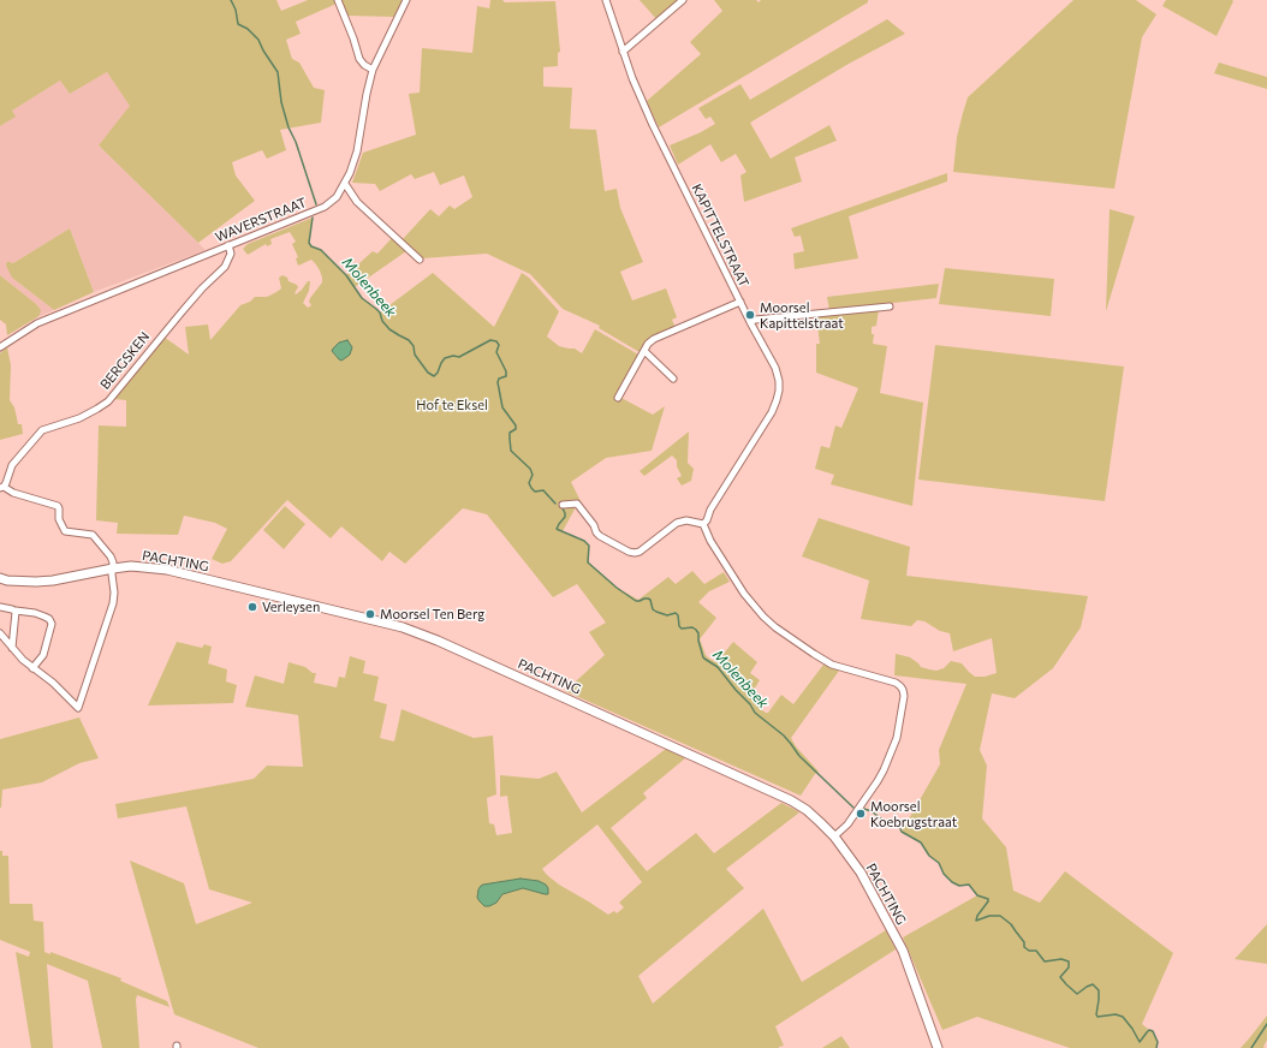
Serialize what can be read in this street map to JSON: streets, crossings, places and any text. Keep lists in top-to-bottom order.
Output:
{
  "streets": {
    "main road": ["PACHTING"],
    "street": ["WAVERSTRAAT", "KAPITTELSTRAAT", "BERGSKEN"]
  },
  "crossings": [
    ["WAVERSTRAAT", "BERGSKEN"]
  ],
  "water": ["Molenbeek"],
  "parks": ["Hof te Eksel"],
  "places": [
    "Moorsel Kapittelstraat",
    "Verleysen",
    "Moorsel Ten Berg",
    "Moorsel Koebrugstraat"
  ]
}
